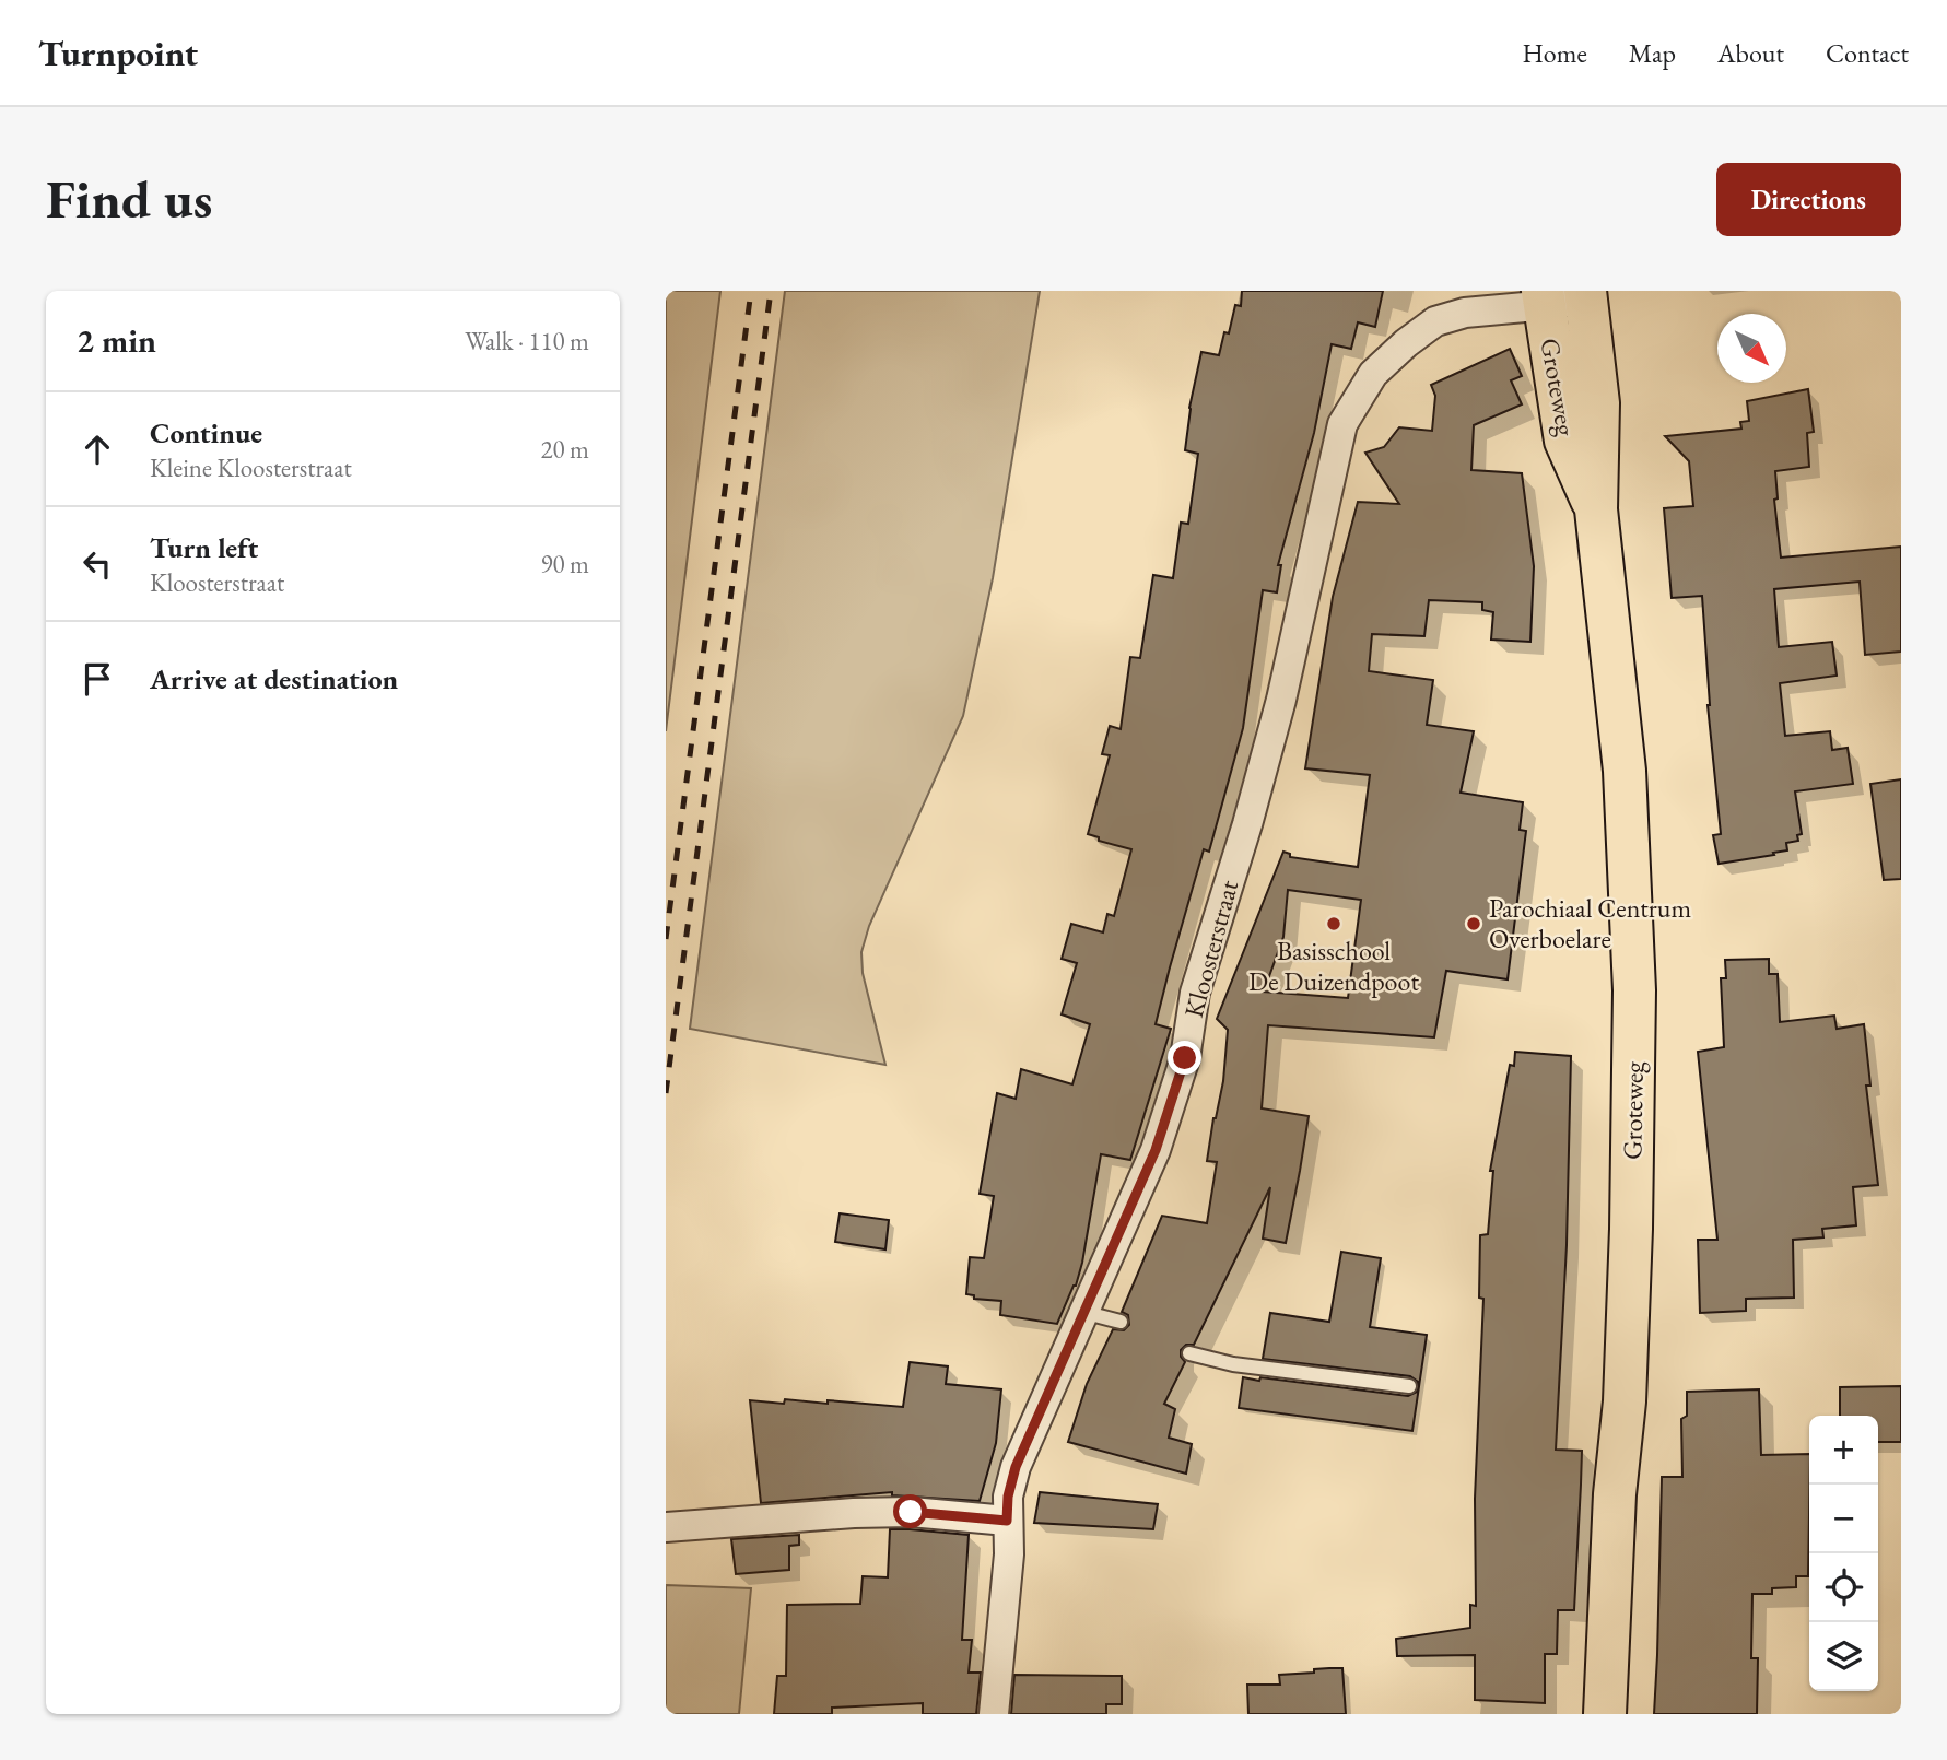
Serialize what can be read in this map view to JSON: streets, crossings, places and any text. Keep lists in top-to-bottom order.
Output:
{
  "streets": {
    "main road": ["Groteweg"],
    "street": ["Kloosterstraat"]
  },
  "crossings": [
    ["Groteweg", "Kloosterstraat"]
  ],
  "places": ["Basisschool De Duizendpoot", "Parochiaal Centrum Overboelare"],
  "north": "bottom right",
  "page": {
    "header": "Turnpoint",
    "nav": [
      "Home",
      "Map",
      "About",
      "Contact"
    ],
    "buttons": "Directions",
    "title": "Find us",
    "heading": ["2 min", "Walk · 110 m"],
    "list": [
      ["Continue", "Kleine Kloosterstraat", "20 m"],
      ["Turn left", "Kloosterstraat", "90 m"],
      "Arrive at destination"
    ],
    "map_buttons": ["+", "−"]
  }
}
